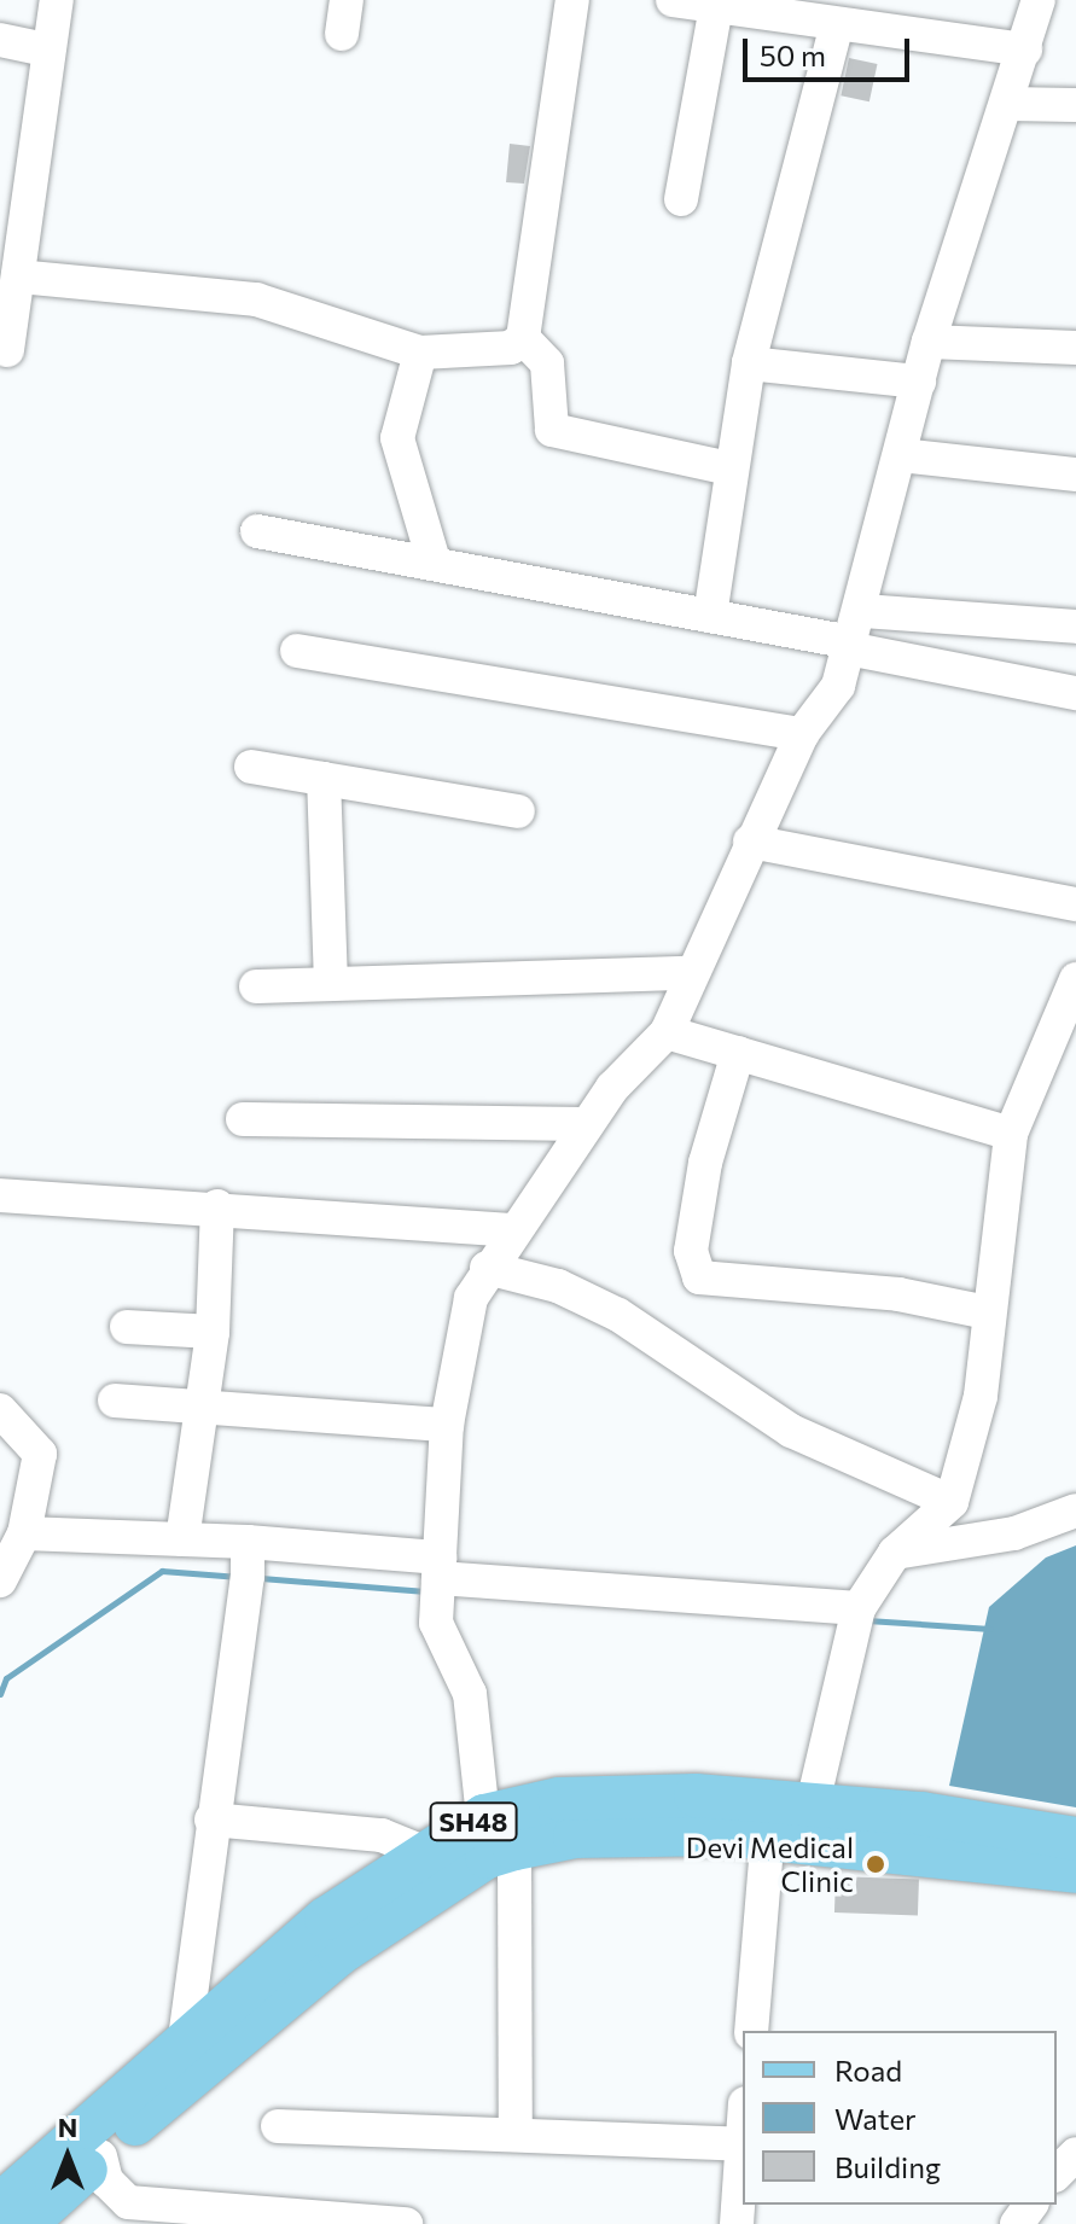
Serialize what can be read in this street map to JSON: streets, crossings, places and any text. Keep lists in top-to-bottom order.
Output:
{
  "streets": {
    "main road": ["SH48"]
  },
  "places": ["Devi Medical Clinic"],
  "legend": ["Road", "Water", "Building"],
  "scale_bar": "50 m",
  "north": "top"
}
